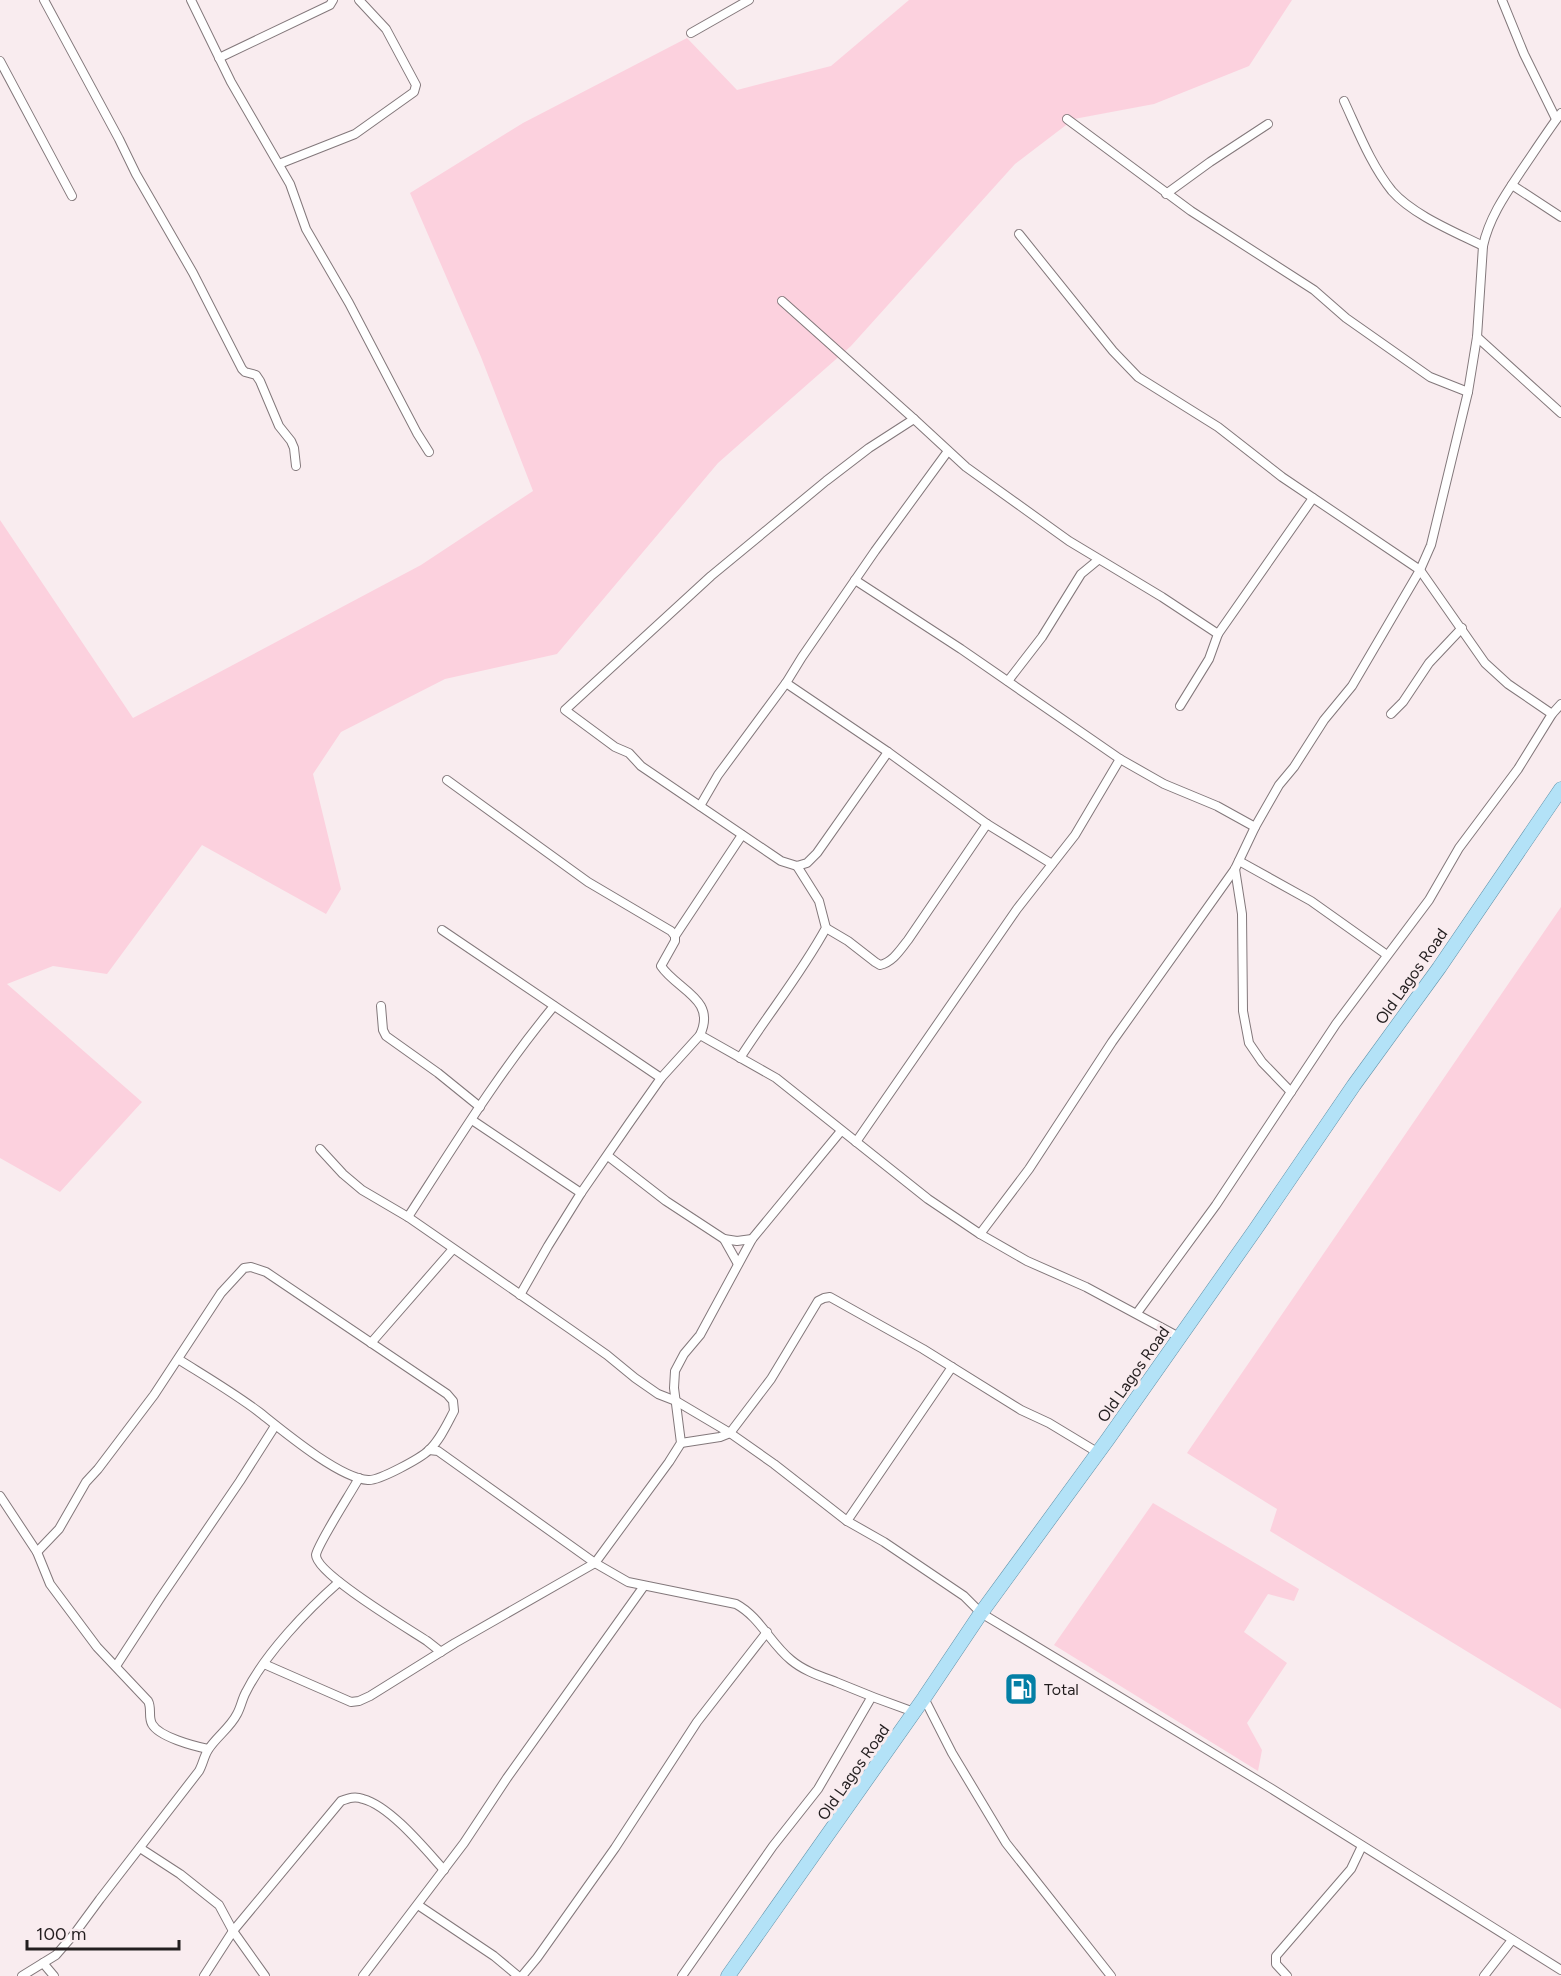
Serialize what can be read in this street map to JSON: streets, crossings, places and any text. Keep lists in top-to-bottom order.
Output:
{
  "streets": {
    "main road": ["Old Lagos Road"]
  },
  "places": {
    "fuel station": ["Total"]
  },
  "scale_bar": "100 m"
}
